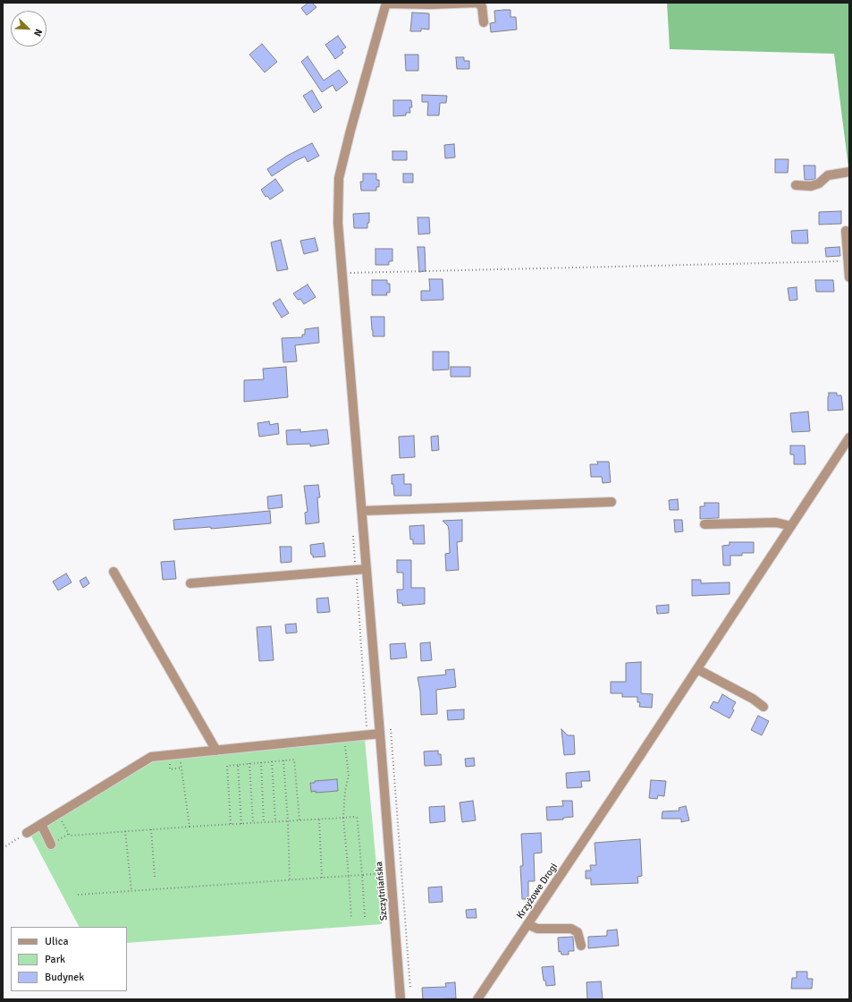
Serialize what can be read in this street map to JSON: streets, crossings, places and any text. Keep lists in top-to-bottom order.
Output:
{
  "streets": {
    "street": ["Szczytniańska", "Krzyżowe Drogi"]
  },
  "legend": ["Ulica", "Park", "Budynek"],
  "north": "bottom right"
}
